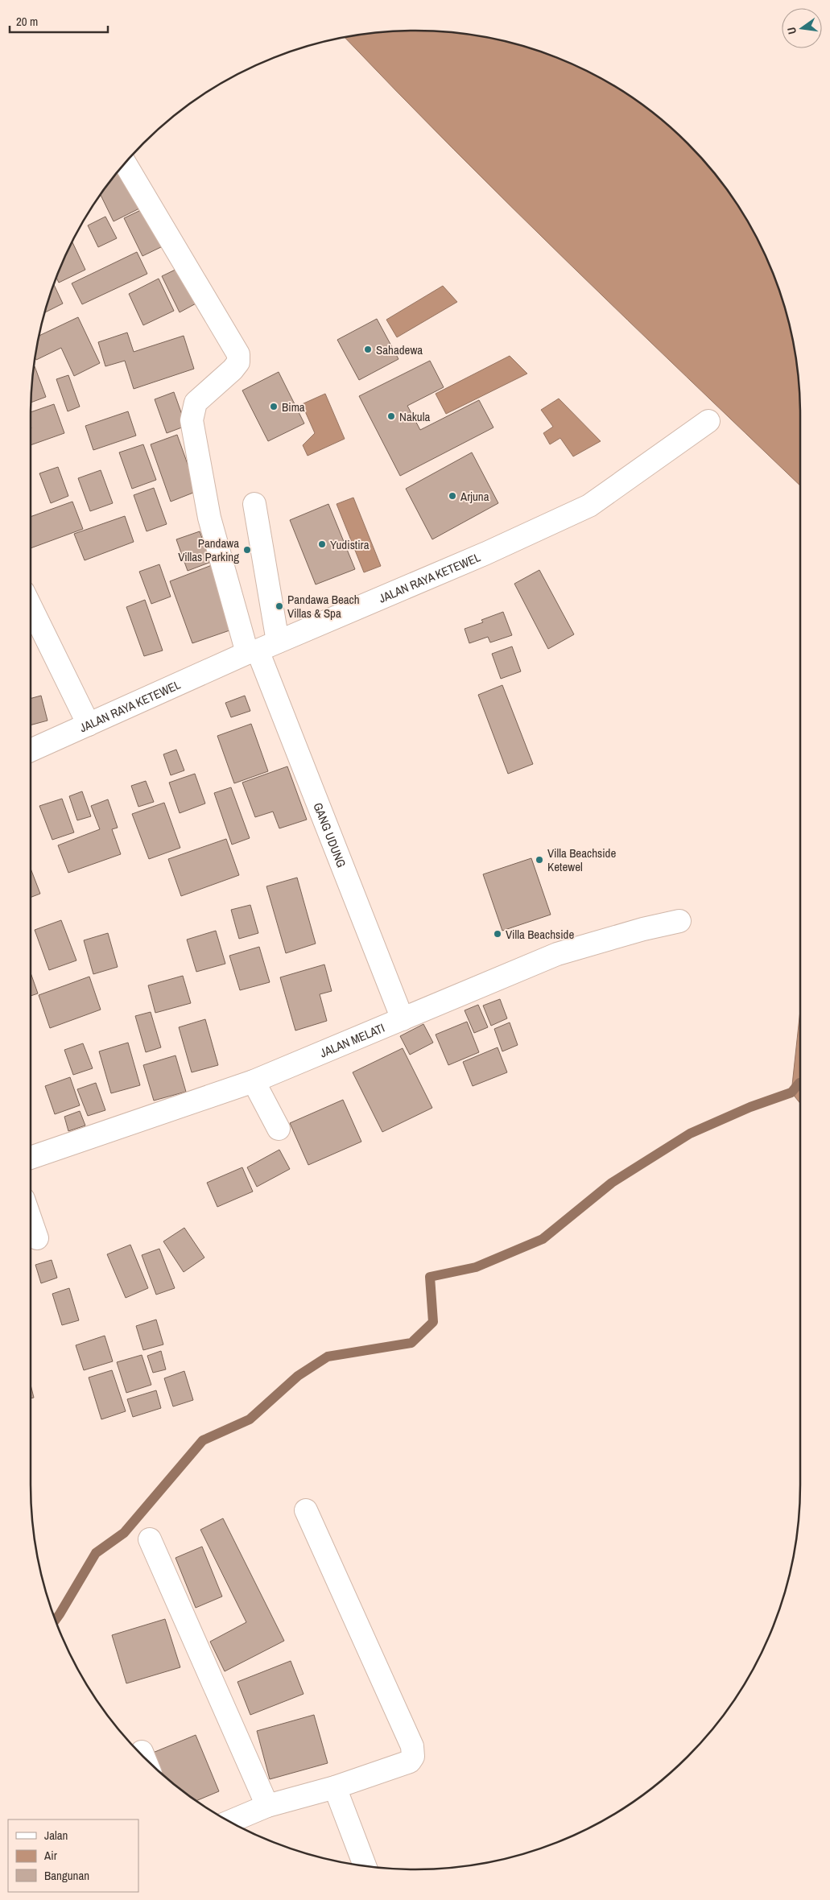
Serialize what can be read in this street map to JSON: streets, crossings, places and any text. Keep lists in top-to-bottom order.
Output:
{
  "streets": {
    "street": ["JALAN RAYA KETEWEL", "GANG UDUNG", "JALAN MELATI"]
  },
  "crossings": [
    ["JALAN RAYA KETEWEL", "GANG UDUNG"],
    ["GANG UDUNG", "JALAN MELATI"]
  ],
  "places": [
    "Sahadewa",
    "Bima",
    "Nakula",
    "Arjuna",
    "Yudistira",
    "Pandawa Villas Parking",
    "Pandawa Beach Villas & Spa",
    "Villa Beachside Ketewel",
    "Villa Beachside"
  ],
  "legend": ["Jalan", "Air", "Bangunan"],
  "scale_bar": "20 m",
  "north": "left"
}
